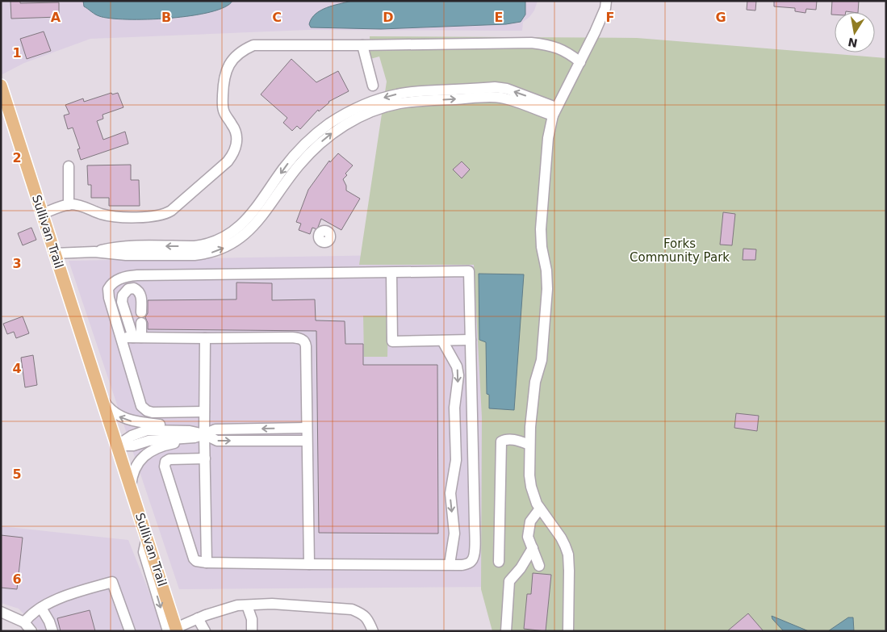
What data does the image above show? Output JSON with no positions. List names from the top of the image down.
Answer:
{
  "streets": {
    "main road": ["Sullivan Trail"]
  },
  "parks": ["Forks Community Park"],
  "north": "bottom",
  "grid": {
    "columns": [
      "A",
      "B",
      "C",
      "D",
      "E",
      "F",
      "G"
    ],
    "rows": [
      "1",
      "2",
      "3",
      "4",
      "5",
      "6"
    ]
  }
}
